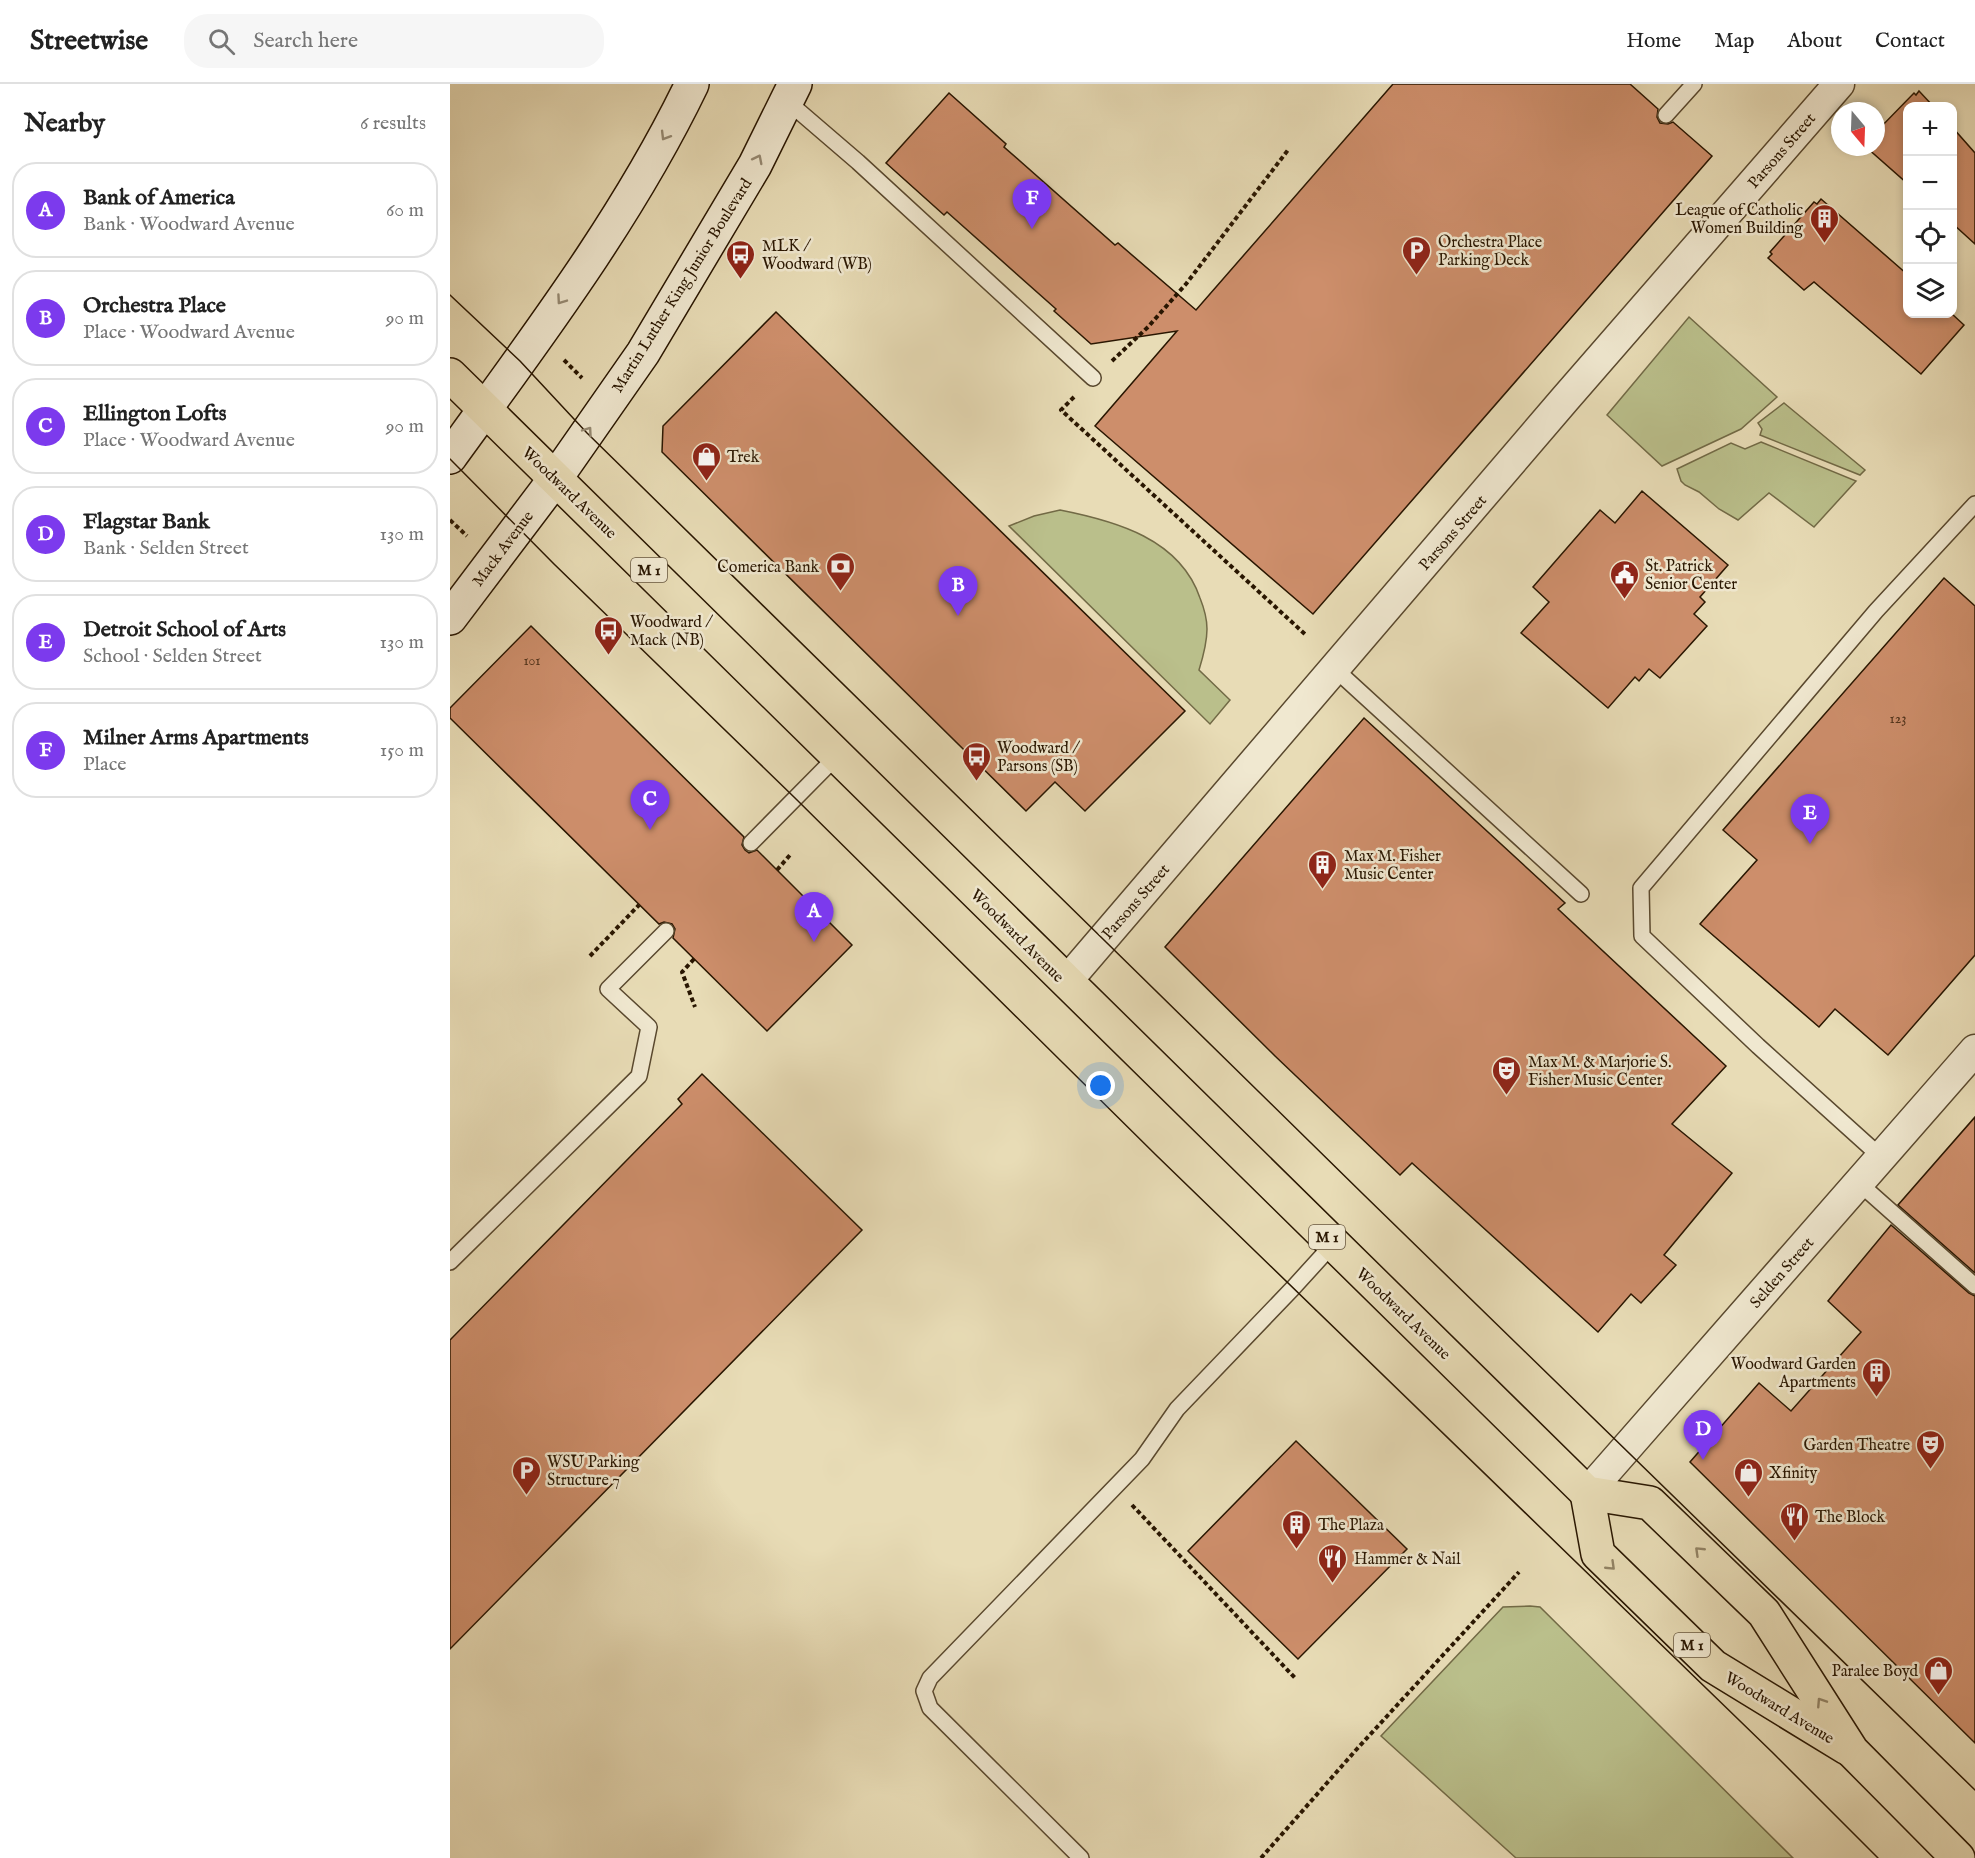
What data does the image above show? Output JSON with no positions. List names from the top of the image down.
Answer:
{
  "streets": {
    "main road": [
      "Martin Luther King Junior Boulevard",
      "Woodward Avenue",
      "Mack Avenue",
      "M 1"
    ],
    "street": ["Parsons Street", "Selden Street"]
  },
  "crossings": [
    ["Parsons Street", "Woodward Avenue"],
    ["Martin Luther King Junior Boulevard", "Woodward Avenue"],
    ["Martin Luther King Junior Boulevard", "Mack Avenue"],
    ["Woodward Avenue", "Mack Avenue"],
    ["Woodward Avenue", "Selden Street"]
  ],
  "places": {
    "building": [
      "League of Catholic Women Building",
      "Max M. Fisher Music Center",
      "Woodward Garden Apartments",
      "The Plaza"
    ],
    "parking": ["Orchestra Place Parking Deck", "WSU Parking Structure 7"],
    "bus stop": ["MLK / Woodward (WB)", "Woodward / Mack (NB)", "Woodward / Parsons (SB)"],
    "shop": ["Trek", "Xfinity", "Paralee Boyd"],
    "bank": ["Comerica Bank"],
    "public building": ["St. Patrick Senior Center"],
    "theatre": ["Max M. & Marjorie S. Fisher Music Center", "Garden Theatre"],
    "restaurant": ["The Block", "Hammer & Nail"]
  },
  "house_numbers": ["101", "123"],
  "north": "bottom",
  "page": {
    "header": "Streetwise",
    "search": "Search here",
    "nav": [
      "Home",
      "Map",
      "About",
      "Contact"
    ],
    "heading": ["Nearby", "6 results"],
    "map_buttons": ["+", "−"],
    "list": [
      {
        "mark": "A",
        "name": "Bank of America",
        "note": "Bank · Woodward Avenue",
        "value": "60 m"
      },
      {
        "mark": "B",
        "name": "Orchestra Place",
        "note": "Place · Woodward Avenue",
        "value": "90 m"
      },
      {
        "mark": "C",
        "name": "Ellington Lofts",
        "note": "Place · Woodward Avenue",
        "value": "90 m"
      },
      {
        "mark": "D",
        "name": "Flagstar Bank",
        "note": "Bank · Selden Street",
        "value": "130 m"
      },
      {
        "mark": "E",
        "name": "Detroit School of Arts",
        "note": "School · Selden Street",
        "value": "130 m"
      },
      {
        "mark": "F",
        "name": "Milner Arms Apartments",
        "note": "Place",
        "value": "150 m"
      }
    ],
    "pins": [
      "F",
      "B",
      "C",
      "E",
      "A",
      "D"
    ]
  }
}
